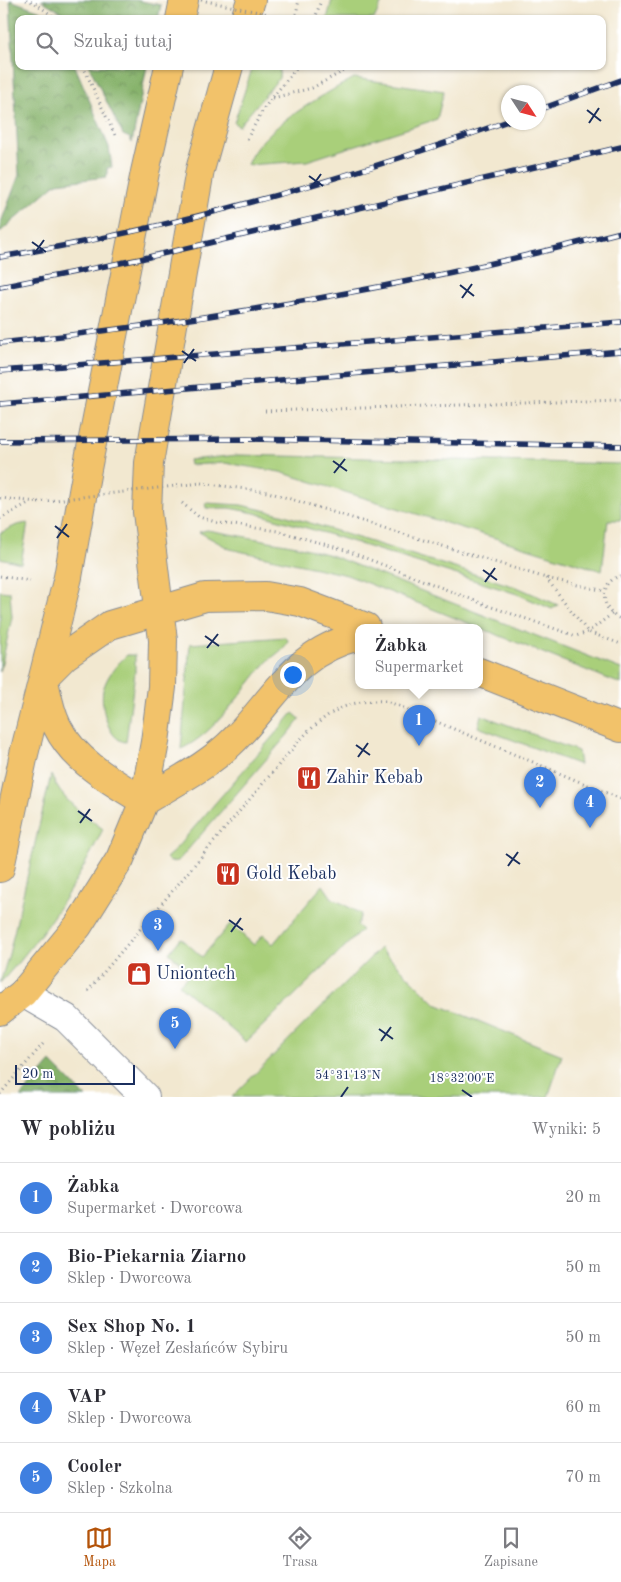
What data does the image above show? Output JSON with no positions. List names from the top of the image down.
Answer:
{
  "places": {
    "restaurant": ["Zahir Kebab", "Gold Kebab"],
    "shop": ["Uniontech"]
  },
  "scale_bar": "20 m",
  "north": "bottom right",
  "page": {
    "search": "Szukaj tutaj",
    "popup": ["Żabka", "Supermarket"],
    "pins": [
      "1",
      "2",
      "4",
      "3",
      "5"
    ],
    "scale": "20 m",
    "heading": ["W pobliżu", "Wyniki: 5"],
    "list": [
      {
        "mark": "1",
        "name": "Żabka",
        "note": "Supermarket · Dworcowa",
        "value": "20 m"
      },
      {
        "mark": "2",
        "name": "Bio-Piekarnia Ziarno",
        "note": "Sklep · Dworcowa",
        "value": "50 m"
      },
      {
        "mark": "3",
        "name": "Sex Shop No. 1",
        "note": "Sklep · Węzeł Zesłańców Sybiru",
        "value": "50 m"
      },
      {
        "mark": "4",
        "name": "VAP",
        "note": "Sklep · Dworcowa",
        "value": "60 m"
      },
      {
        "mark": "5",
        "name": "Cooler",
        "note": "Sklep · Szkolna",
        "value": "70 m"
      }
    ],
    "nav": ["Mapa", "Trasa", "Zapisane"]
  },
  "coordinates": ["54°31'13\"N", "18°32'00\"E"]
}
